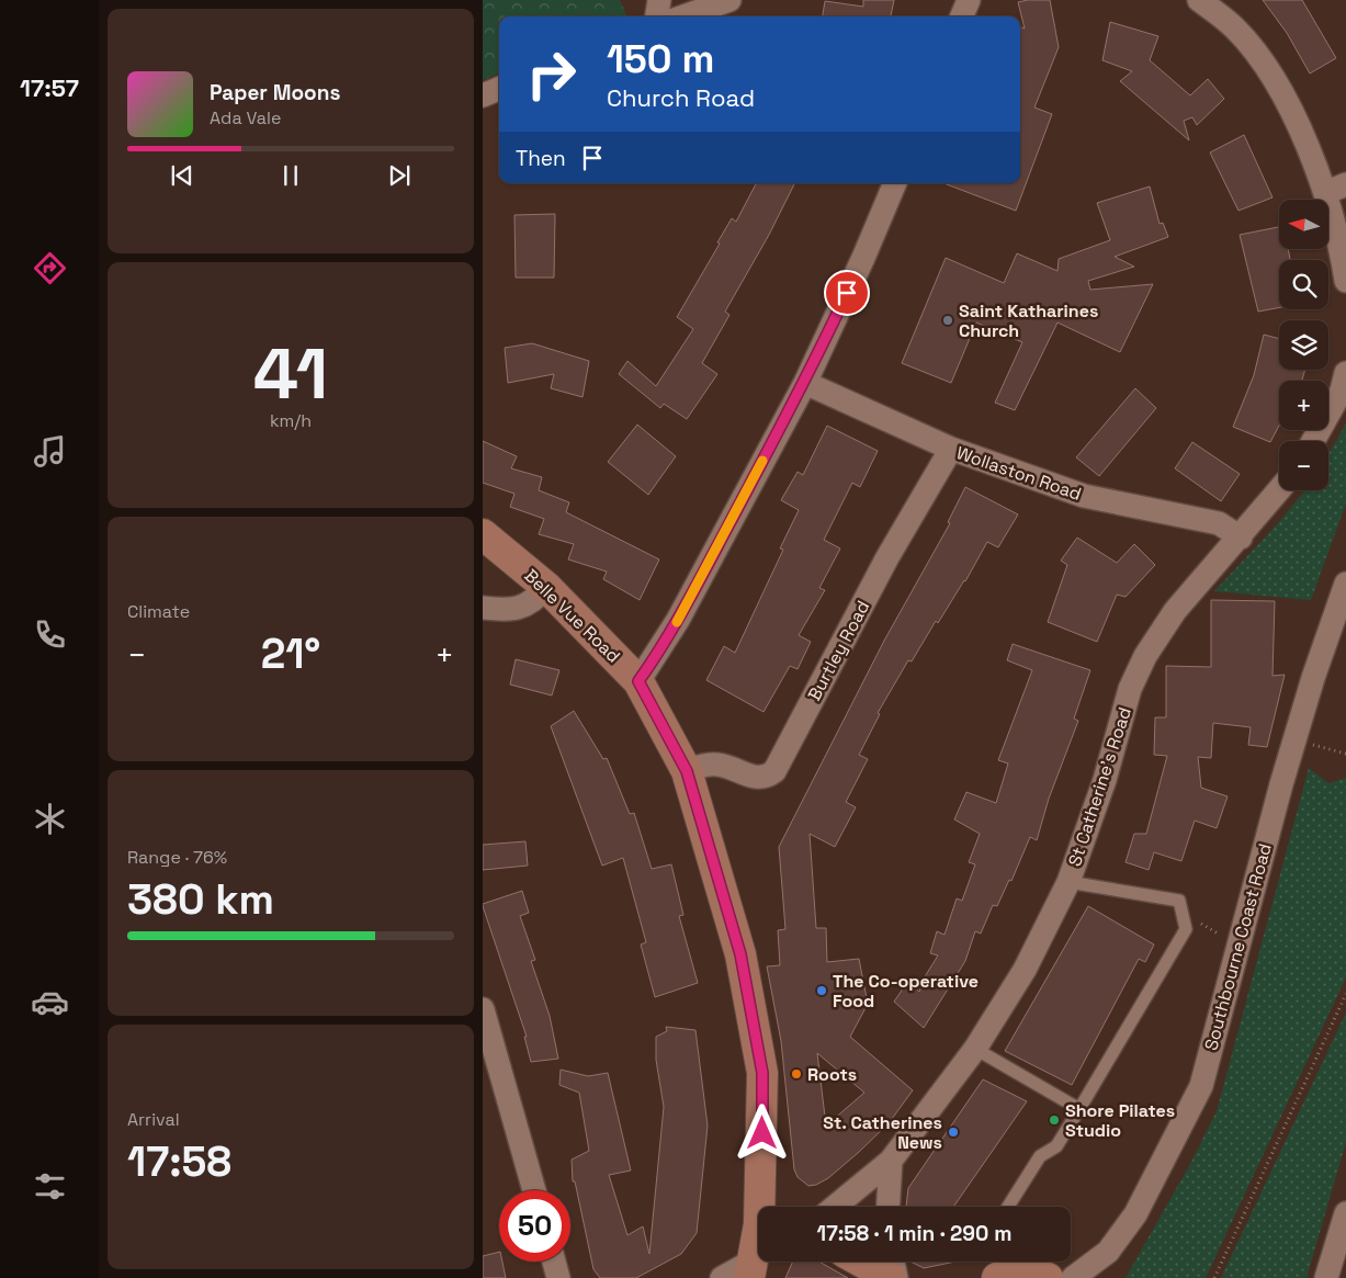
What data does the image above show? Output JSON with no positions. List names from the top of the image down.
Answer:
{
  "streets": {
    "main road": ["Belle Vue Road"],
    "street": [
      "Wollaston Road",
      "Burtley Road",
      "St Catherine's Road",
      "Southbourne Coast Road"
    ]
  },
  "crossings": [
    ["Wollaston Road", "Burtley Road"],
    ["Wollaston Road", "St Catherine's Road"],
    ["Belle Vue Road", "Burtley Road"]
  ],
  "places": [
    "Saint Katharines Church",
    "The Co-operative Food",
    "Roots",
    "Shore Pilates Studio",
    "St. Catherines News"
  ],
  "north": "left",
  "page": {
    "tabs": "17:57",
    "turn": ["150 m", "Church Road"],
    "song": ["Paper Moons", "Ada Vale"],
    "then": "Then",
    "map_buttons": ["+", "−"],
    "tile": [
      ["41", "km/h"],
      "Climate",
      ["Range · 76%", "380 km"],
      ["Arrival", "17:58"]
    ],
    "heat": ["−", "21°", "+"],
    "limit": "50",
    "trip": "17:58 · 1 min · 290 m"
  }
}
